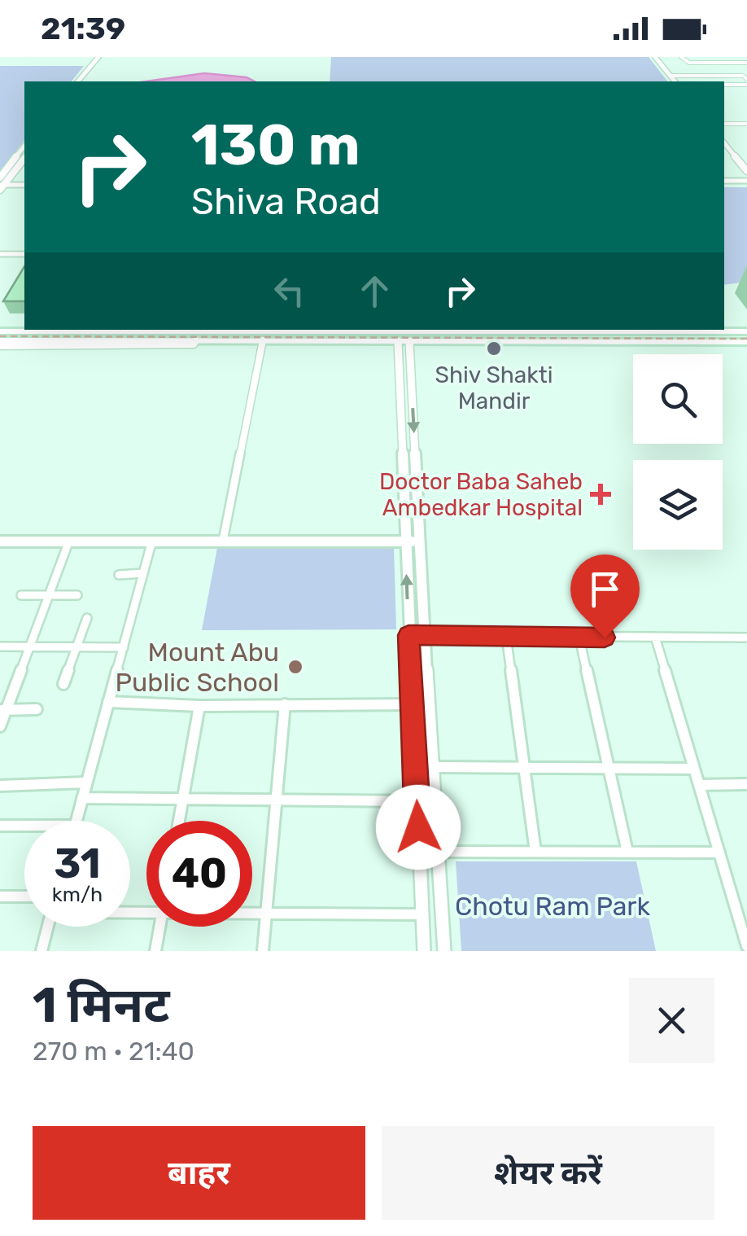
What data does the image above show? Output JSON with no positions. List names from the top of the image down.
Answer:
{
  "parks": ["Chotu Ram Park"],
  "places": {
    "other": ["Shiv Shakti Mandir", "Mount Abu Public School"],
    "health": ["Doctor Baba Saheb Ambedkar Hospital"]
  },
  "page": {
    "status": "21:39",
    "turn": ["130 m", "Shiva Road"],
    "speed": "31 km/h",
    "limit": "40",
    "heading": ["1 मिनट", "270 m · 21:40"],
    "buttons": ["बाहर", "शेयर करें"]
  }
}
